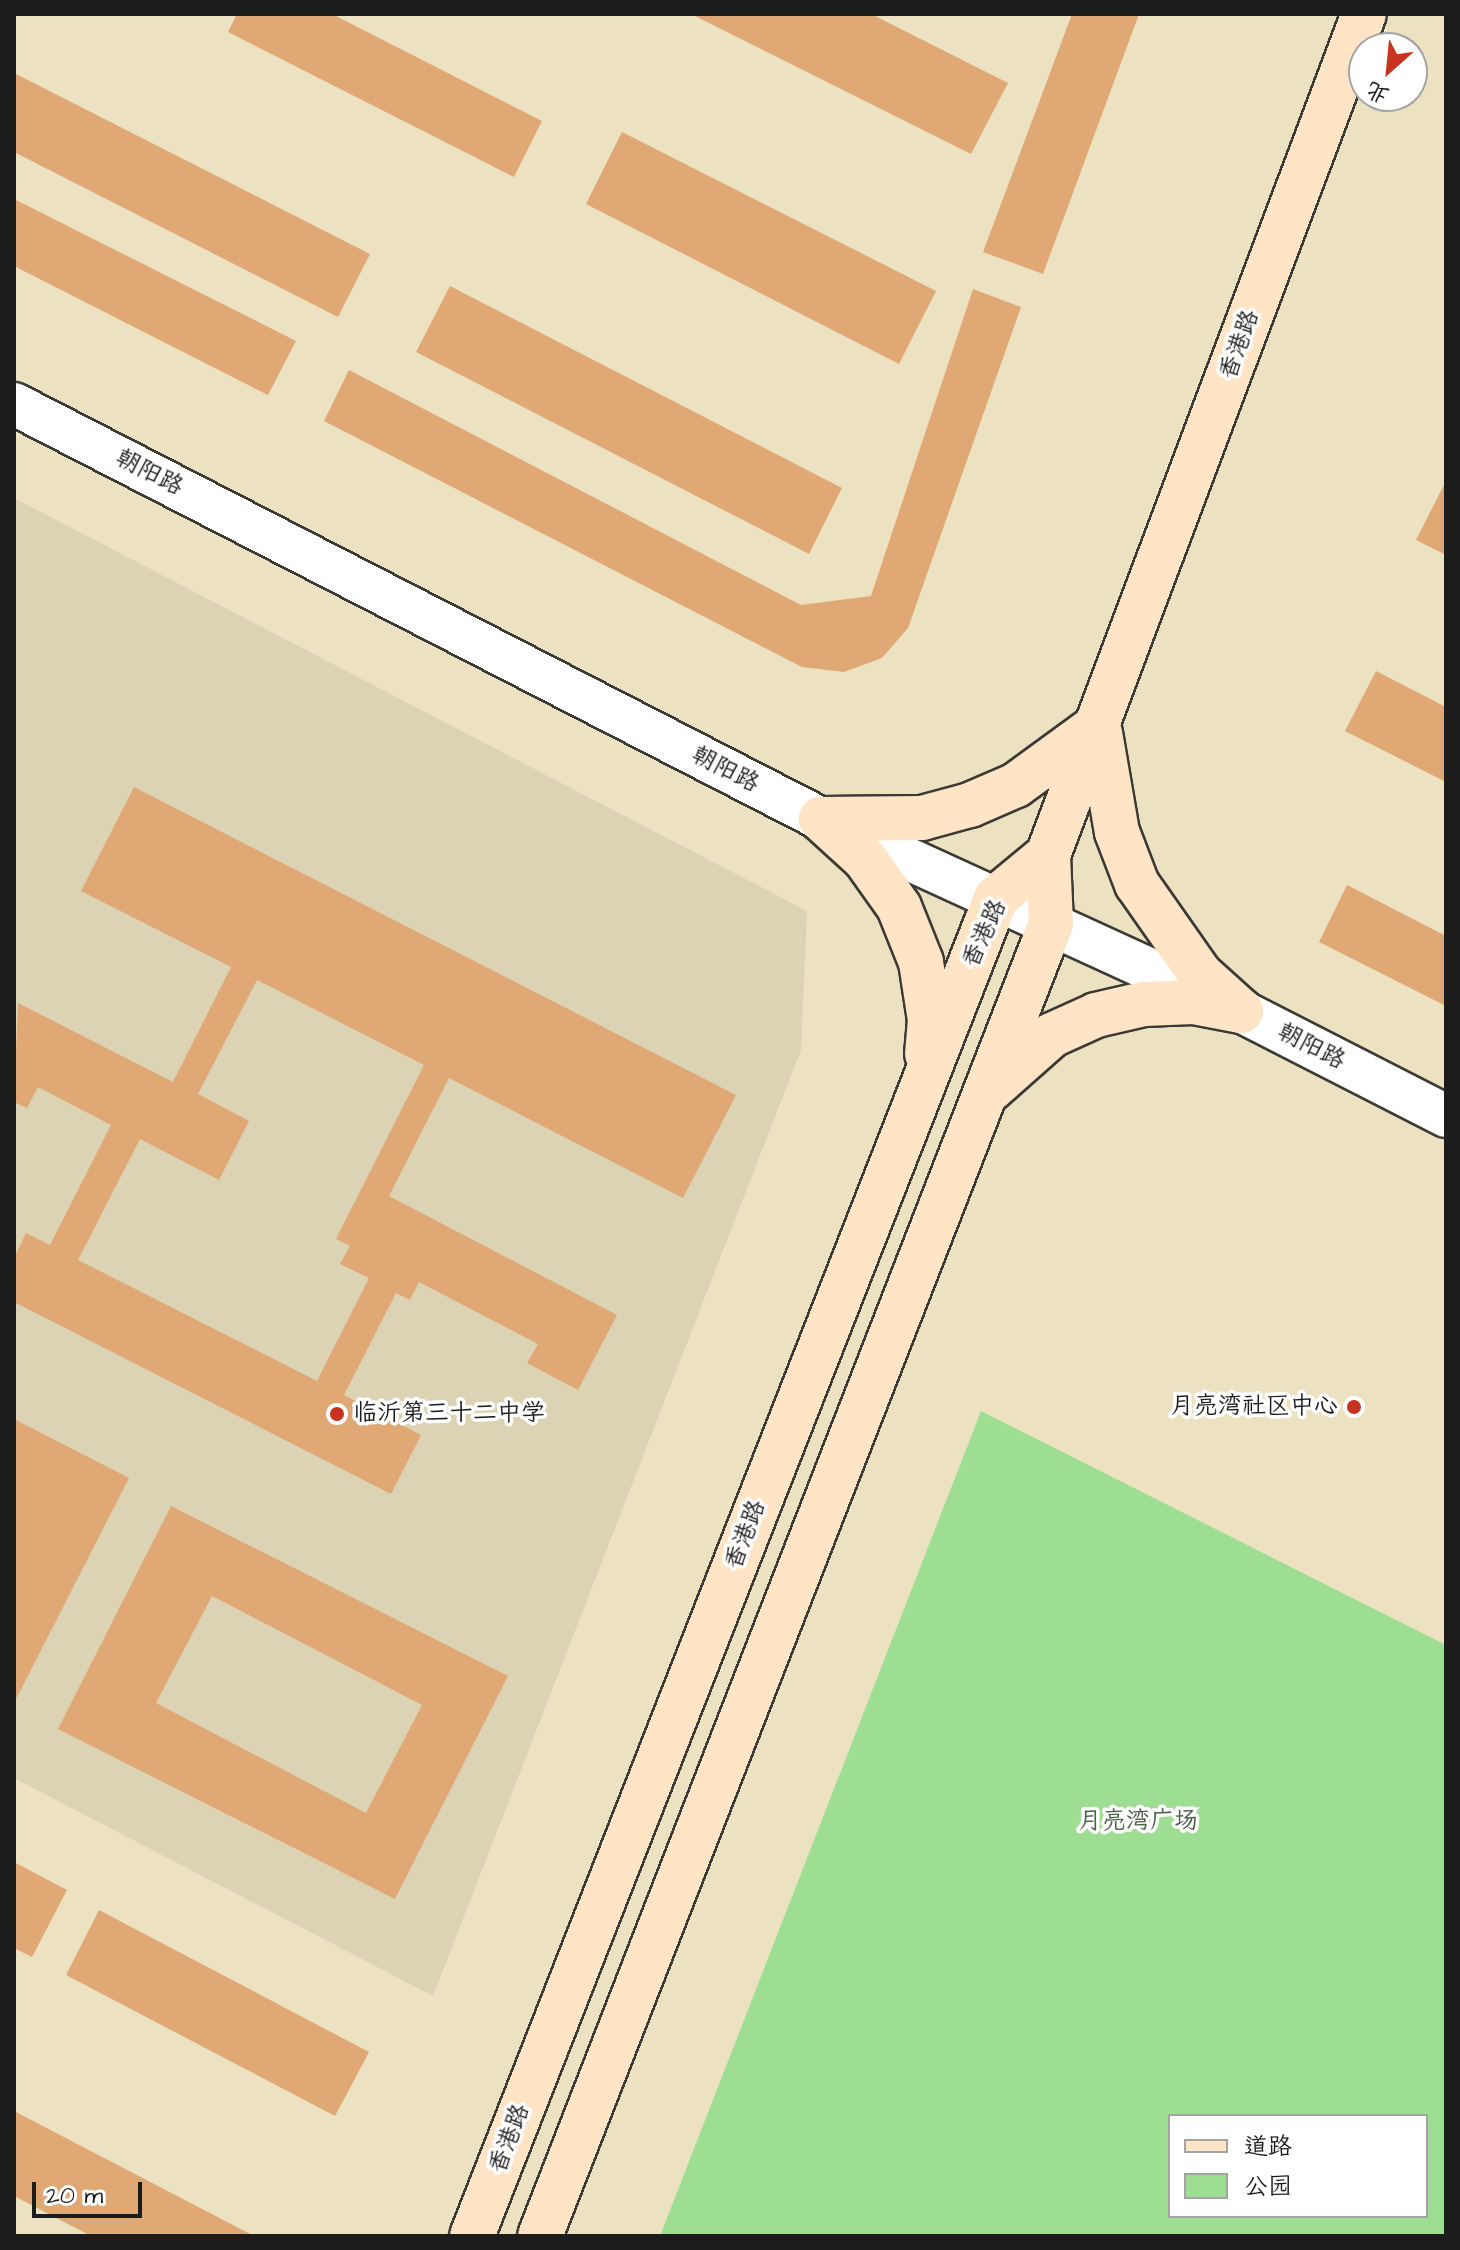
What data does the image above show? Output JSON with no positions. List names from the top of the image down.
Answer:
{
  "streets": {
    "main road": ["香港路"],
    "street": ["朝阳路"]
  },
  "crossings": [
    ["香港路", "朝阳路"]
  ],
  "parks": ["月亮湾广场"],
  "places": ["月亮湾社区中心", "临沂第三十二中学"],
  "legend": ["道路", "公园"],
  "scale_bar": "20 m",
  "north": "bottom left"
}
